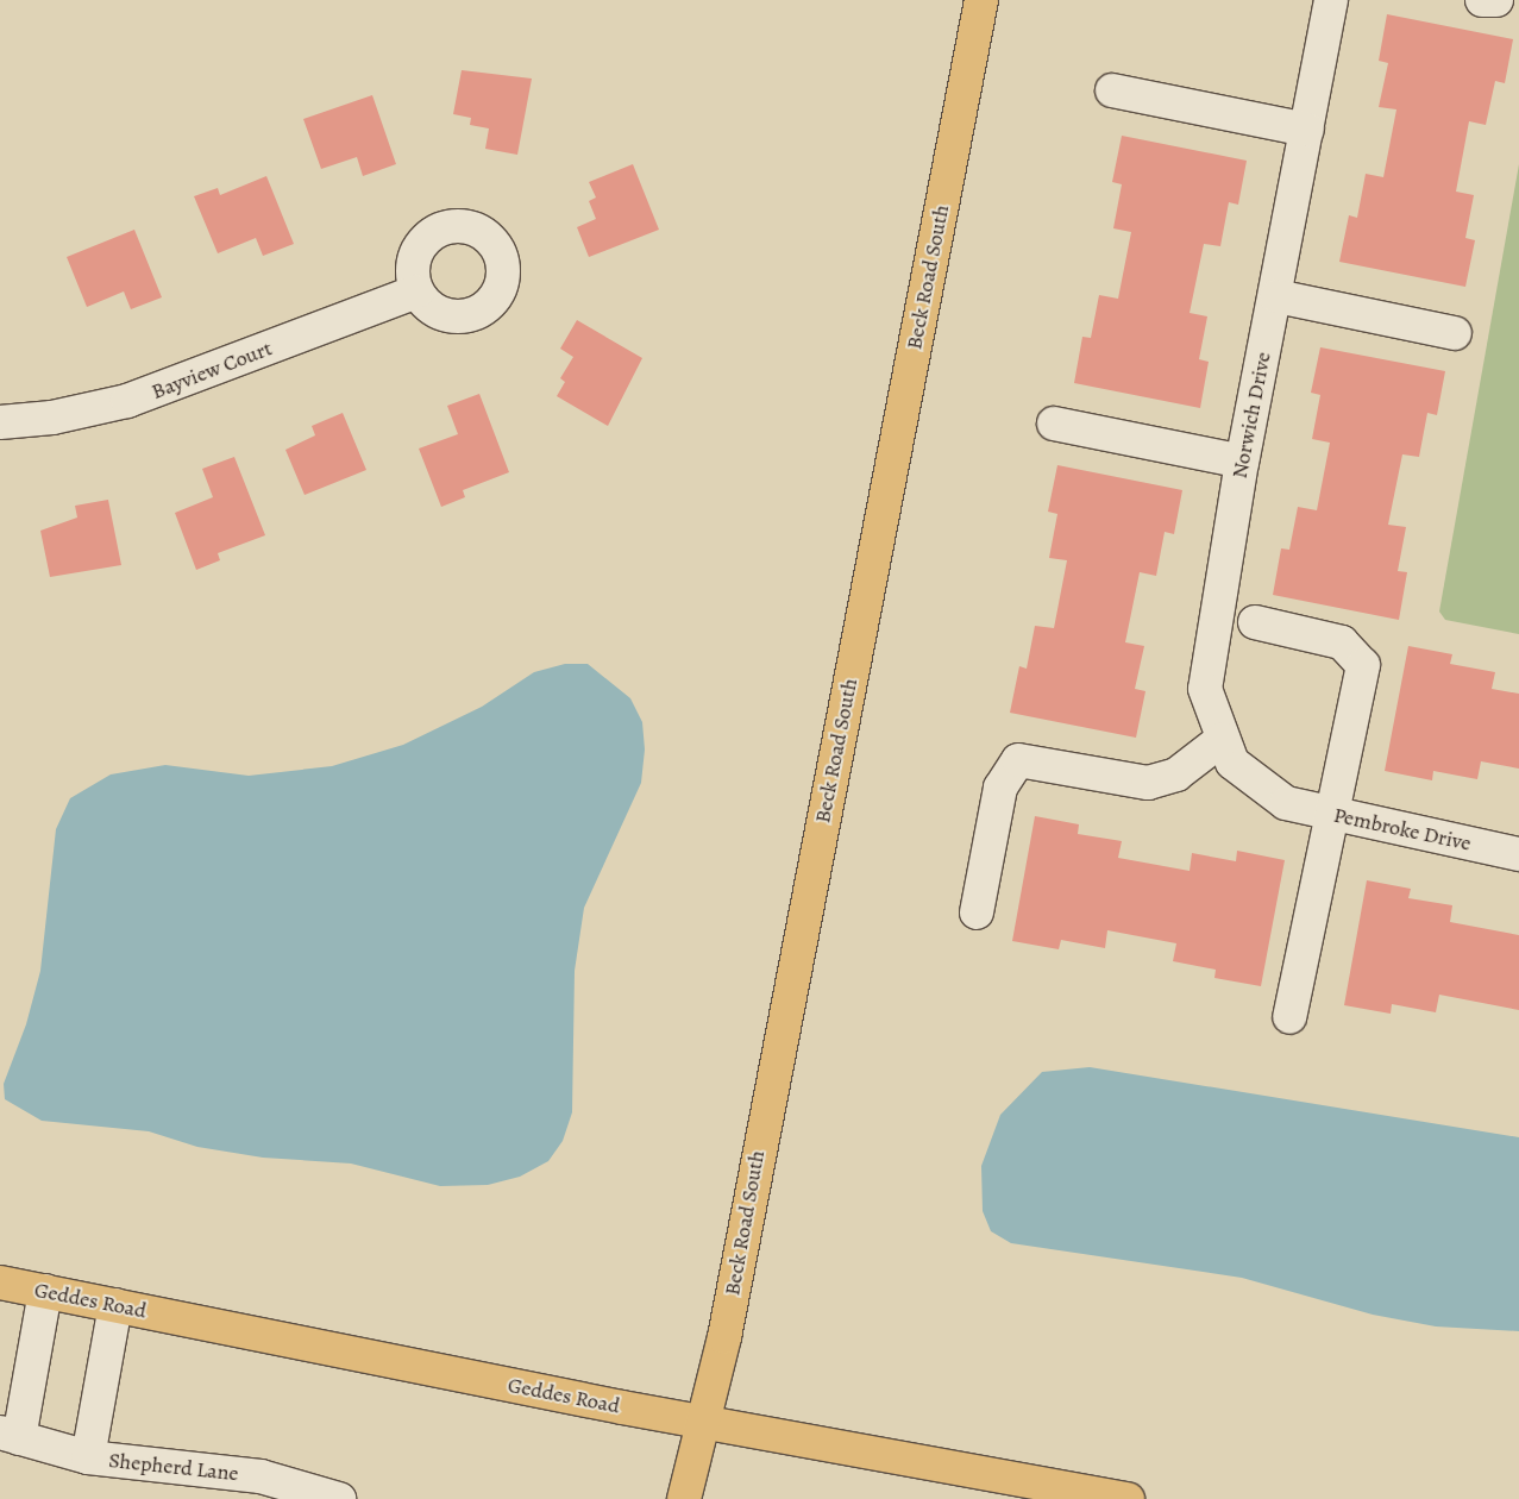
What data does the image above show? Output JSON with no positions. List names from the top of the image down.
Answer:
{
  "streets": {
    "main road": ["Beck Road South", "Geddes Road"],
    "street": [
      "Bayview Court",
      "Norwich Drive",
      "Pembroke Drive",
      "Shepherd Lane"
    ]
  },
  "crossings": [
    ["Beck Road South", "Geddes Road"],
    ["Norwich Drive", "Pembroke Drive"],
    ["Geddes Road", "Shepherd Lane"]
  ]
}
